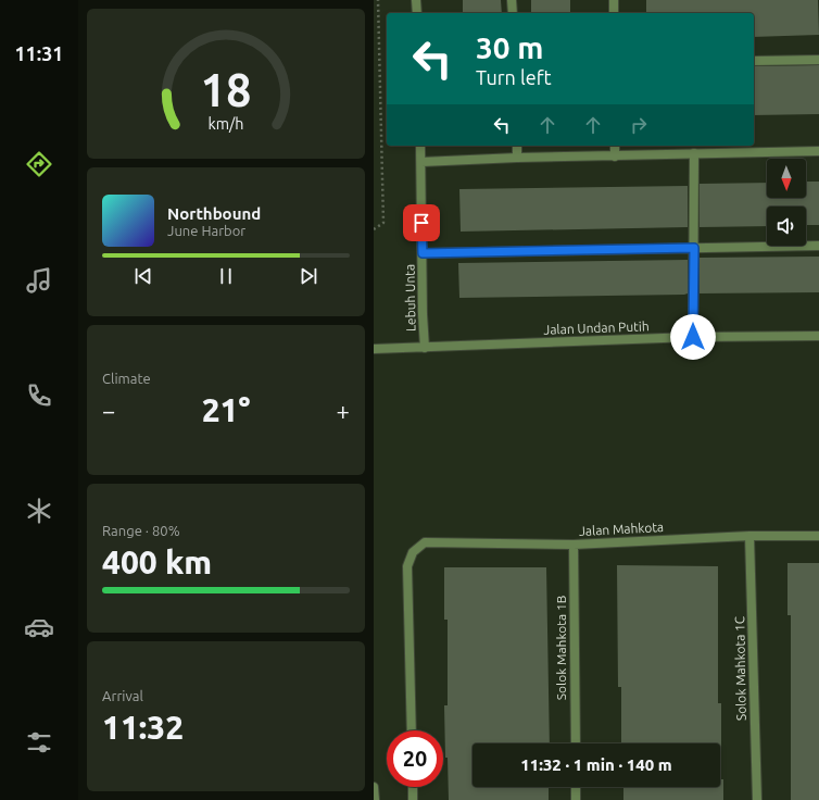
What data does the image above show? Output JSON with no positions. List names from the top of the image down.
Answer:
{
  "streets": {
    "street": [
      "Lebuh Unta",
      "Jalan Undan Putih",
      "Jalan Mahkota",
      "Solok Mahkota 1B",
      "Solok Mahkota 1C"
    ]
  },
  "crossings": [
    ["Lebuh Unta", "Jalan Undan Putih"],
    ["Jalan Mahkota", "Solok Mahkota 1B"],
    ["Jalan Mahkota", "Solok Mahkota 1C"]
  ],
  "north": "bottom",
  "page": {
    "tabs": "11:31",
    "turn": ["30 m", "Turn left"],
    "song": ["Northbound", "June Harbor"],
    "tile": [
      "Climate",
      ["Range · 80%", "400 km"],
      ["Arrival", "11:32"]
    ],
    "heat": ["−", "21°", "+"],
    "limit": "20",
    "trip": "11:32 · 1 min · 140 m",
    "gauge": ["18", "km/h"]
  }
}
